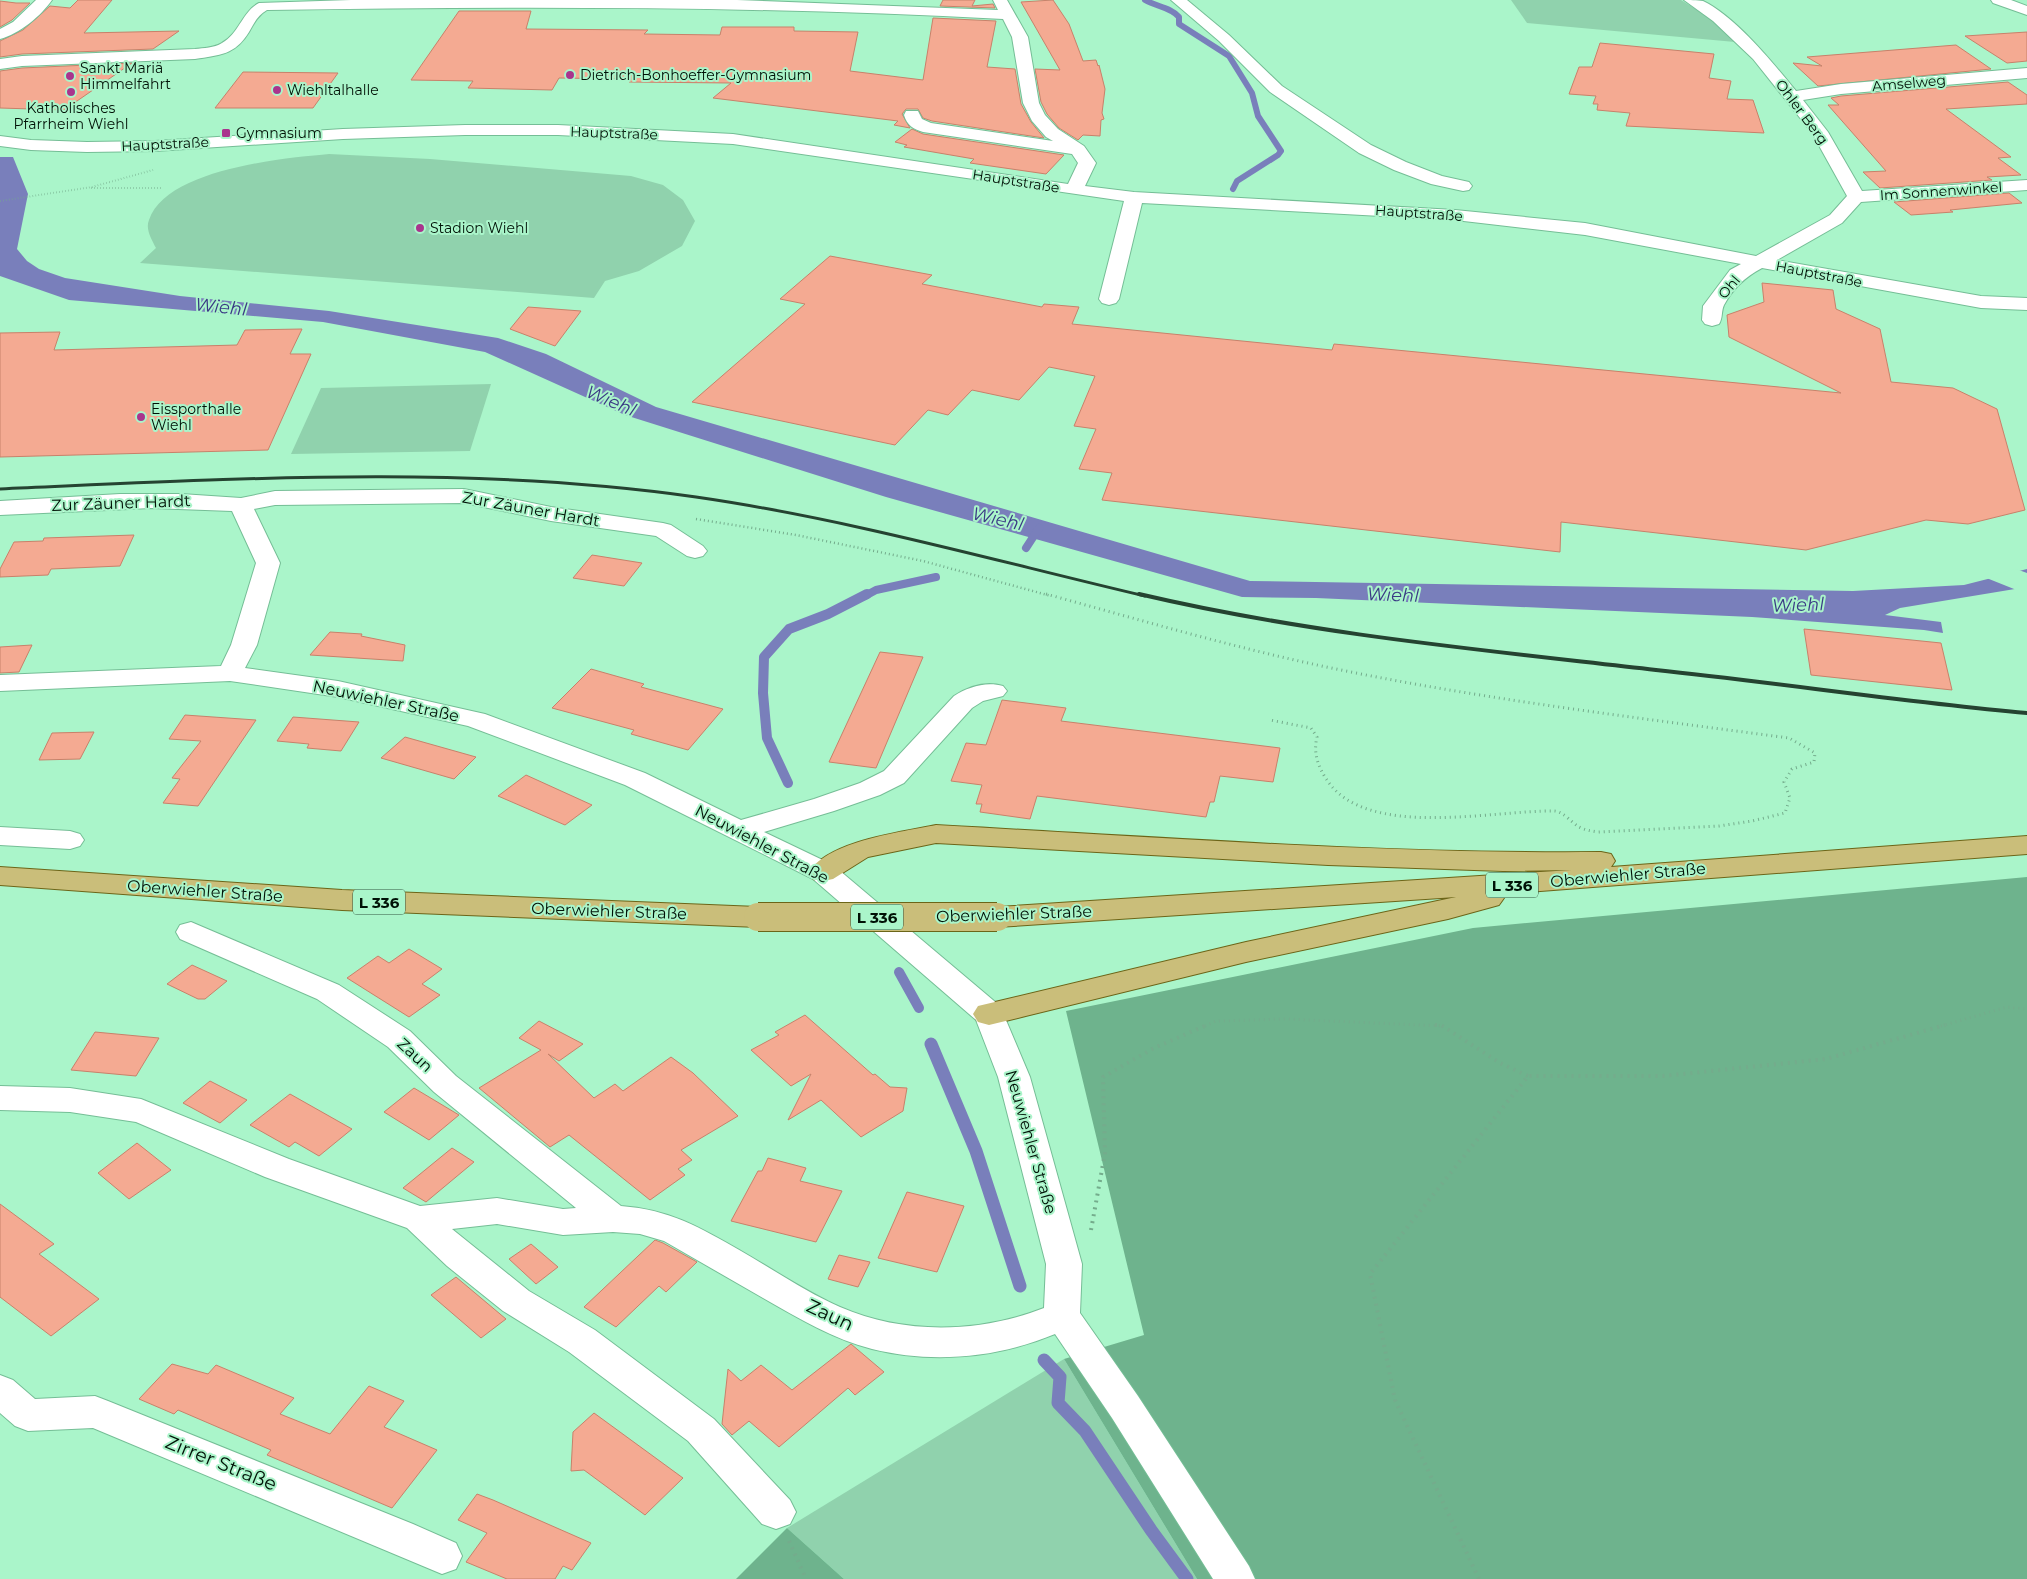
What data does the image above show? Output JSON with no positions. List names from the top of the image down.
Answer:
{
  "streets": {
    "main road": ["Oberwiehler Straße", "L 336"],
    "street": [
      "Amselweg",
      "Ohler Berg",
      "Hauptstraße",
      "Im Sonnenwinkel",
      "Ohl",
      "Zur Zäuner Hardt",
      "Neuwiehler Straße",
      "Zaun",
      "Zirrer Straße"
    ]
  },
  "crossings": [
    ["Amselweg", "Ohler Berg"],
    ["Ohler Berg", "Im Sonnenwinkel"],
    ["Hauptstraße", "Ohl"],
    ["Neuwiehler Straße", "L 336"],
    ["Neuwiehler Straße", "Zaun"],
    ["Oberwiehler Straße", "L 336"]
  ],
  "water": ["Wiehl"],
  "places": {
    "other": [
      "Dietrich-Bonhoeffer-Gymnasium",
      "Sankt Mariä Himmelfahrt",
      "Wiehltalhalle",
      "Katholisches Pfarrheim Wiehl",
      "Stadion Wiehl",
      "Eissporthalle Wiehl"
    ],
    "transit": ["Gymnasium"]
  }
}
